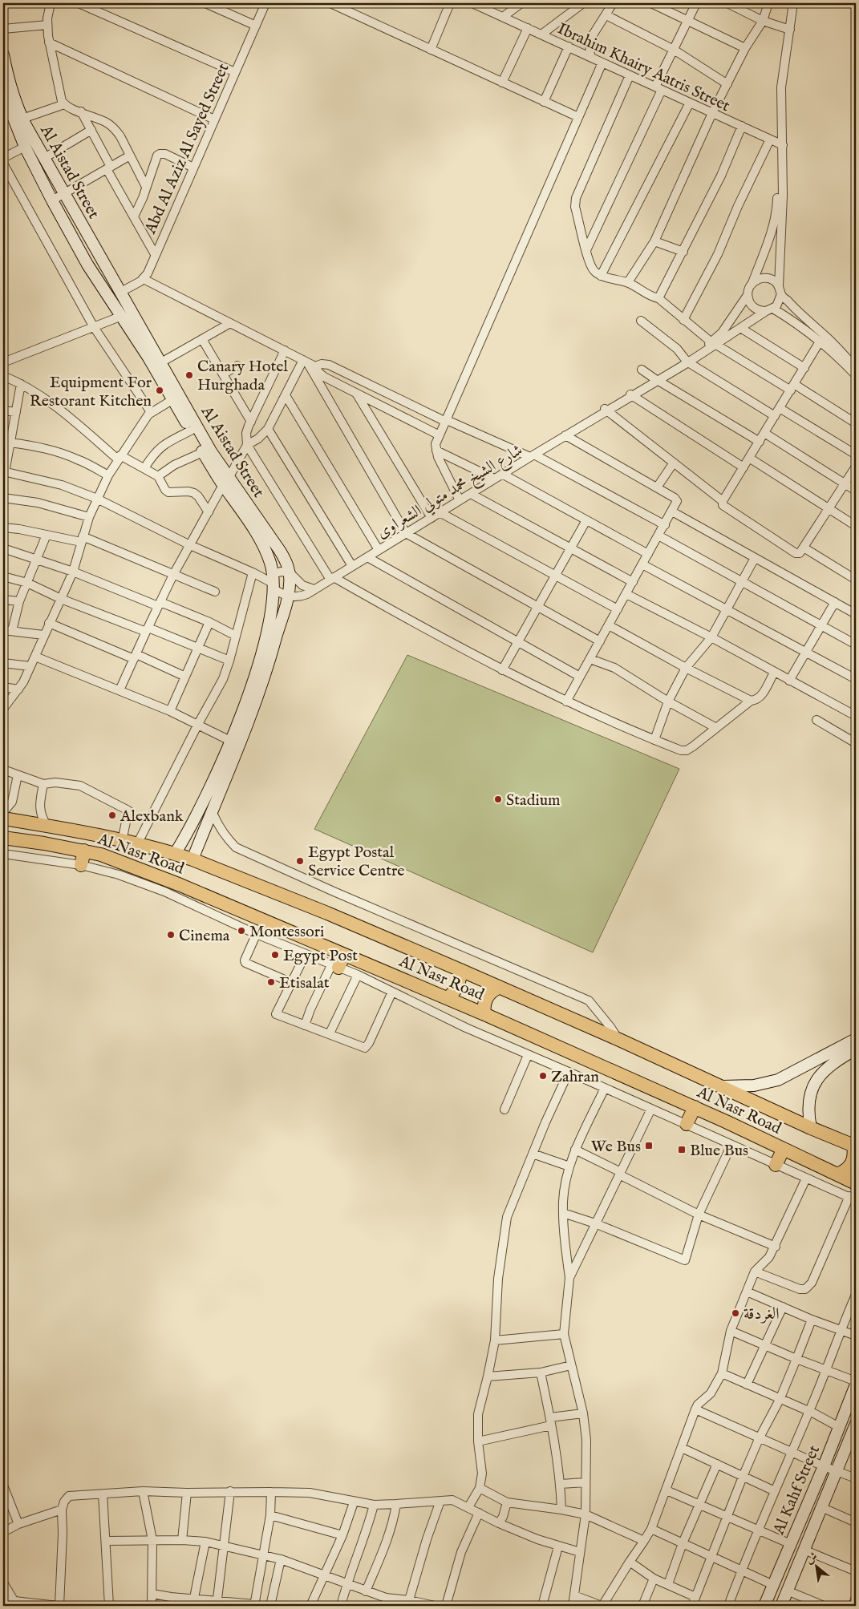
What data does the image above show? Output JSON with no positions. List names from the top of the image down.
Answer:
{
  "streets": {
    "main road": ["Al Aistad Street", "Al Nasr Road", "Al Kahf Street"],
    "street": ["Ibrahim Khairy Aatris Street", "Abd Al Aziz Al Sayed Street", "شارع الشيخ محمد متولي الشعراوى"]
  },
  "crossings": [
    ["Al Aistad Street", "شارع الشيخ محمد متولي الشعراوى"],
    ["Al Aistad Street", "Al Nasr Road"]
  ],
  "places": {
    "other": [
      "Canary Hotel Hurghada",
      "Equipment For Restorant Kitchen",
      "Stadium",
      "Alexbank",
      "Egypt Postal Service Centre",
      "Montessori",
      "Cinema",
      "Egypt Post",
      "Etisalat",
      "Zahran",
      "الغردقة"
    ],
    "transit": ["We Bus", "Blue Bus"]
  },
  "north": "top left"
}
